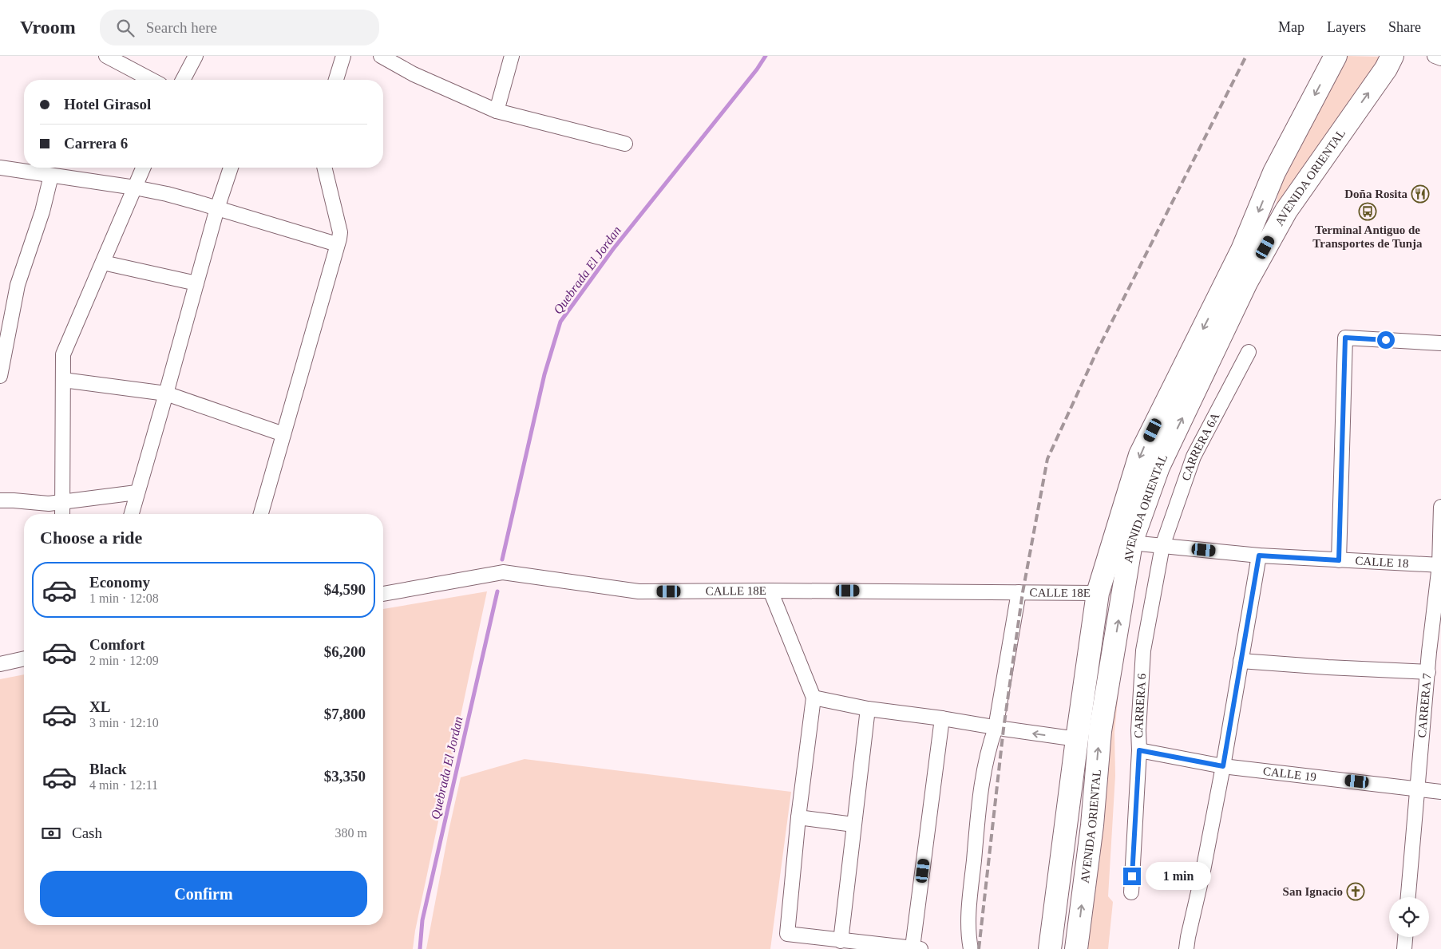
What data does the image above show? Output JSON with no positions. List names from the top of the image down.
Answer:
{
  "streets": {
    "main road": ["AVENIDA ORIENTAL"],
    "street": [
      "CARRERA 6A",
      "CALLE 18",
      "CALLE 18E",
      "CARRERA 7",
      "CARRERA 6",
      "CALLE 19"
    ]
  },
  "crossings": [
    ["AVENIDA ORIENTAL", "CALLE 18"],
    ["AVENIDA ORIENTAL", "CALLE 18E"],
    ["CARRERA 6A", "CALLE 18"],
    ["CARRERA 6A", "CARRERA 6"],
    ["CALLE 18", "CARRERA 7"],
    ["CALLE 18", "CARRERA 6"],
    ["CARRERA 7", "CALLE 19"],
    ["CARRERA 6", "CALLE 19"]
  ],
  "water": ["Quebrada El Jordan"],
  "places": {
    "restaurant": ["Doña Rosita"],
    "bus stop": ["Terminal Antiguo de Transportes de Tunja"],
    "church": ["San Ignacio"]
  },
  "page": {
    "header": "Vroom",
    "search": "Search here",
    "nav": ["Map", "Layers", "Share"],
    "banner": ["Hotel Girasol", "Carrera 6"],
    "heading": "Choose a ride",
    "list": [
      {
        "name": "Economy",
        "note": "1 min · 12:08",
        "value": "$4,590"
      },
      {
        "name": "Comfort",
        "note": "2 min · 12:09",
        "value": "$6,200"
      },
      {
        "name": "XL",
        "note": "3 min · 12:10",
        "value": "$7,800"
      },
      {
        "name": "Black",
        "note": "4 min · 12:11",
        "value": "$3,350"
      }
    ],
    "pay": ["Cash", "380 m"],
    "bubble": "1 min",
    "buttons": "Confirm"
  }
}
